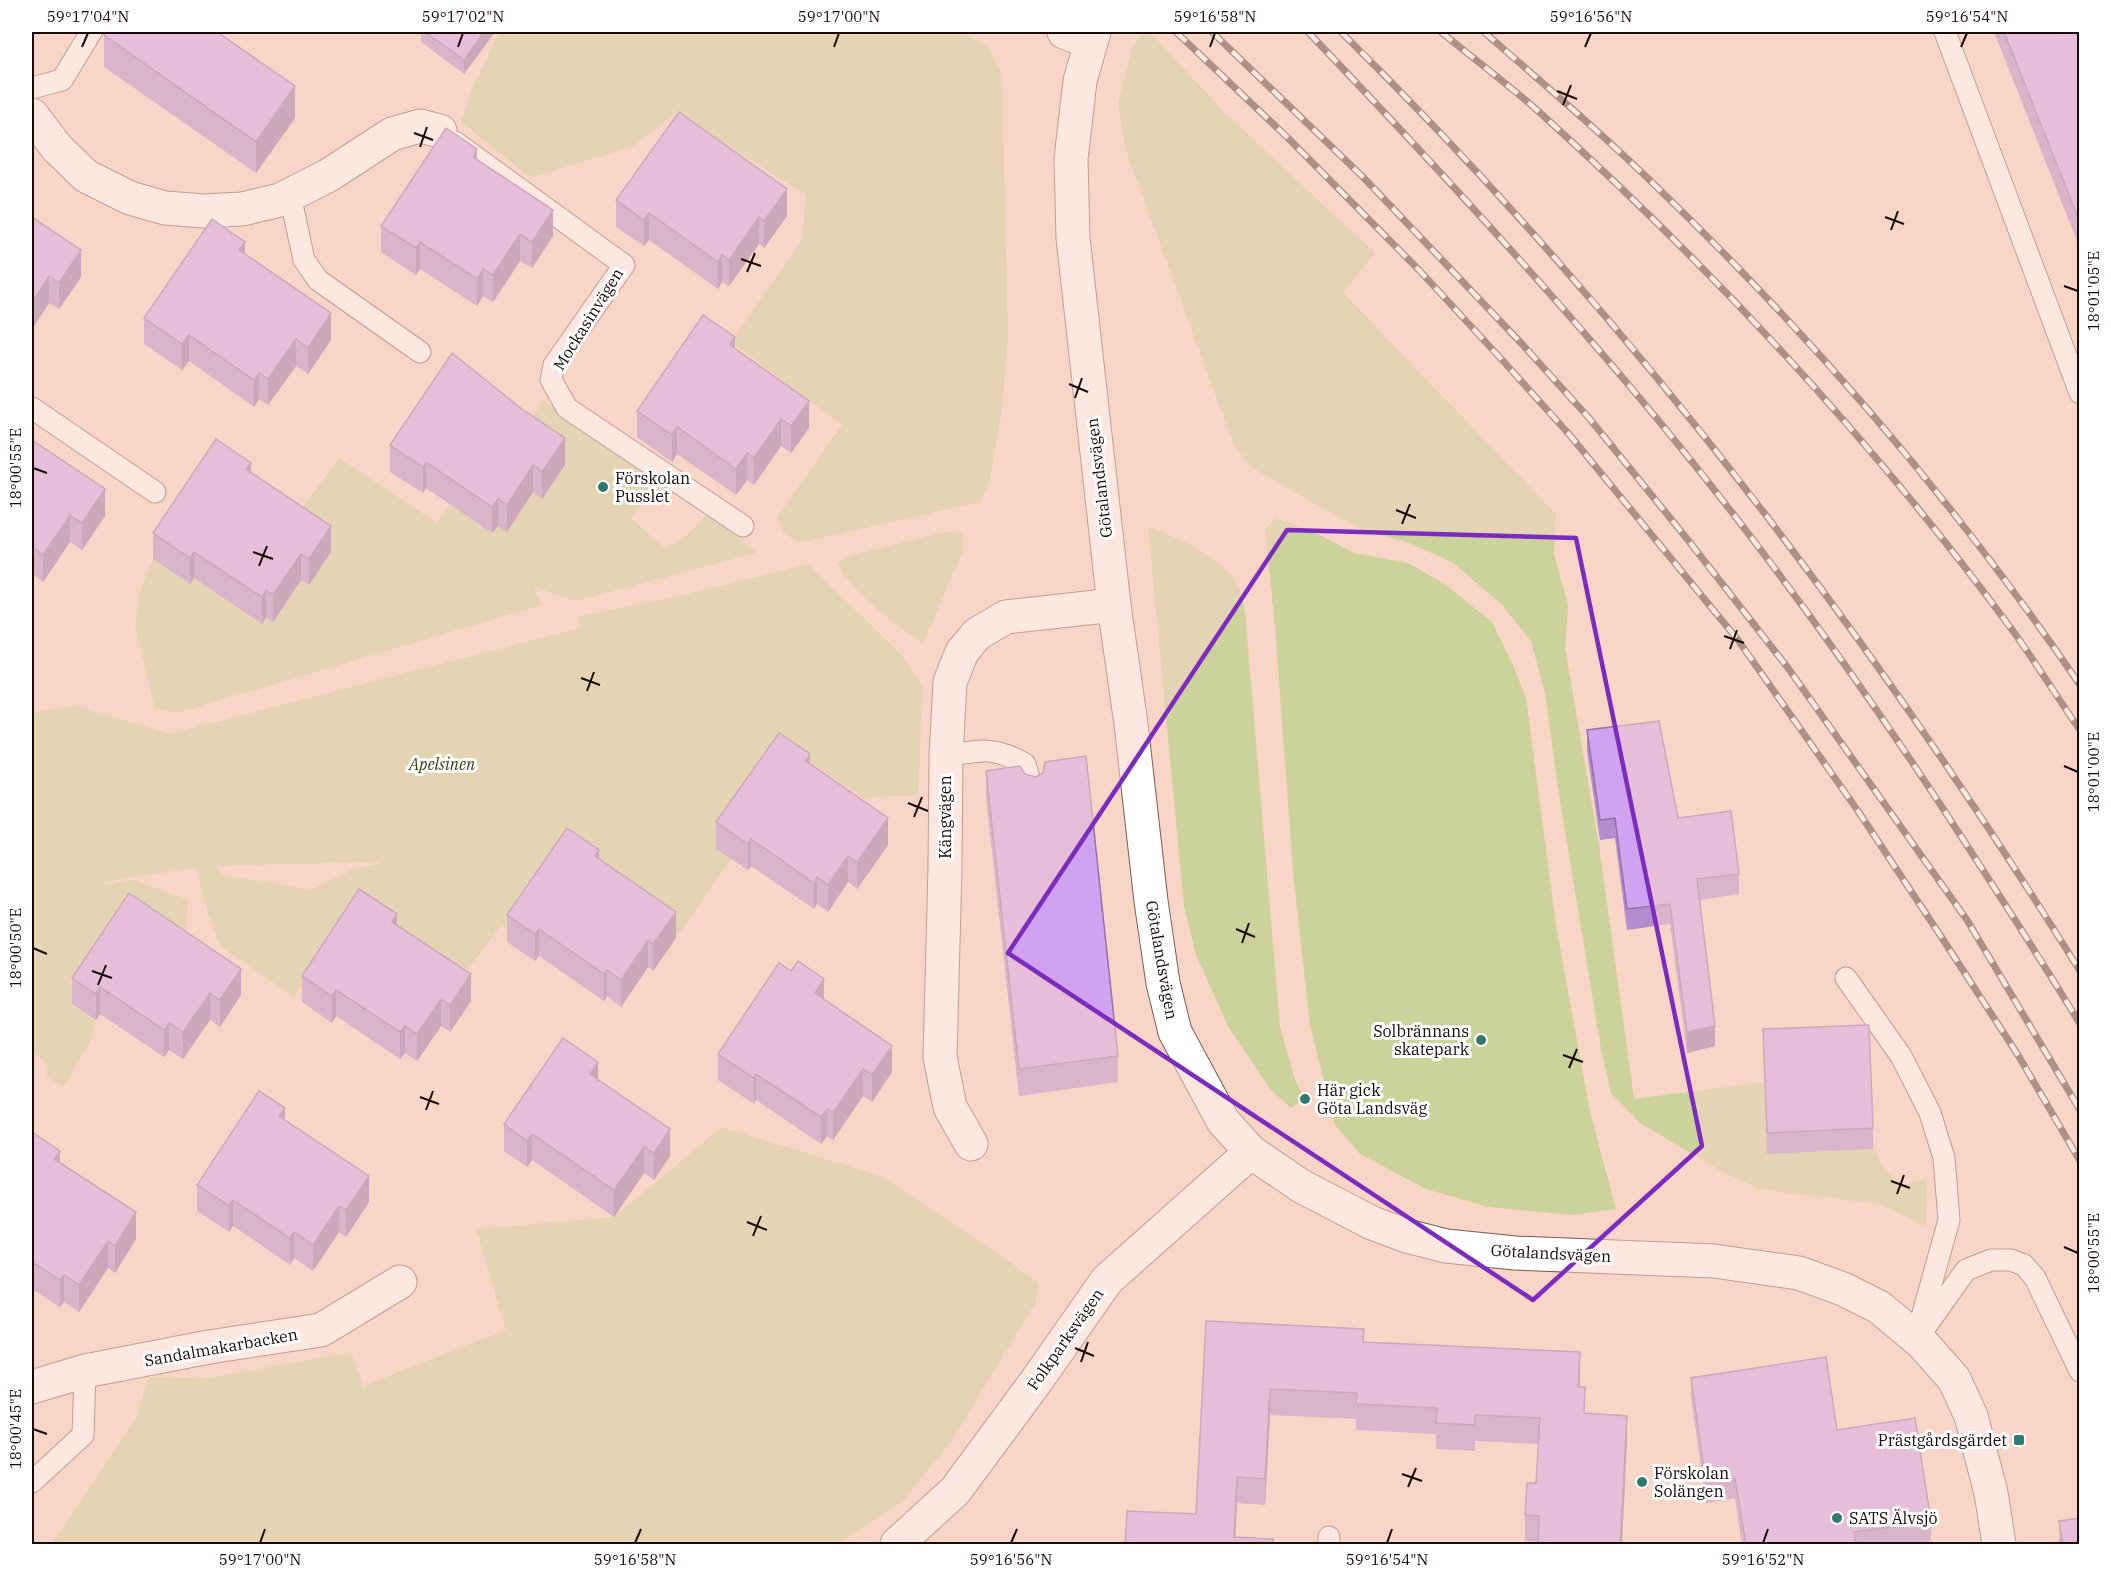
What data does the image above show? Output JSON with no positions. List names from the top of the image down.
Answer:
{
  "streets": {
    "street": [
      "Mockasinvägen",
      "Götalandsvägen",
      "Kängvägen",
      "Folkparksvägen",
      "Sandalmakarbacken"
    ]
  },
  "crossings": [
    ["Götalandsvägen", "Kängvägen"],
    ["Götalandsvägen", "Folkparksvägen"]
  ],
  "parks": ["Apelsinen"],
  "places": {
    "other": [
      "Förskolan Pusslet",
      "Solbrännans skatepark",
      "Här gick Göta Landsväg",
      "Förskolan Solängen",
      "SATS Älvsjö"
    ],
    "transit": ["Prästgårdsgärdet"]
  },
  "coordinates": [
    "59°17'04\"N",
    "59°17'02\"N",
    "59°17'00\"N",
    "59°16'58\"N",
    "59°16'56\"N",
    "59°16'54\"N",
    "18°01'05\"E",
    "18°00'55\"E",
    "18°01'00\"E",
    "18°00'50\"E",
    "18°00'45\"E",
    "59°16'52\"N"
  ]
}
